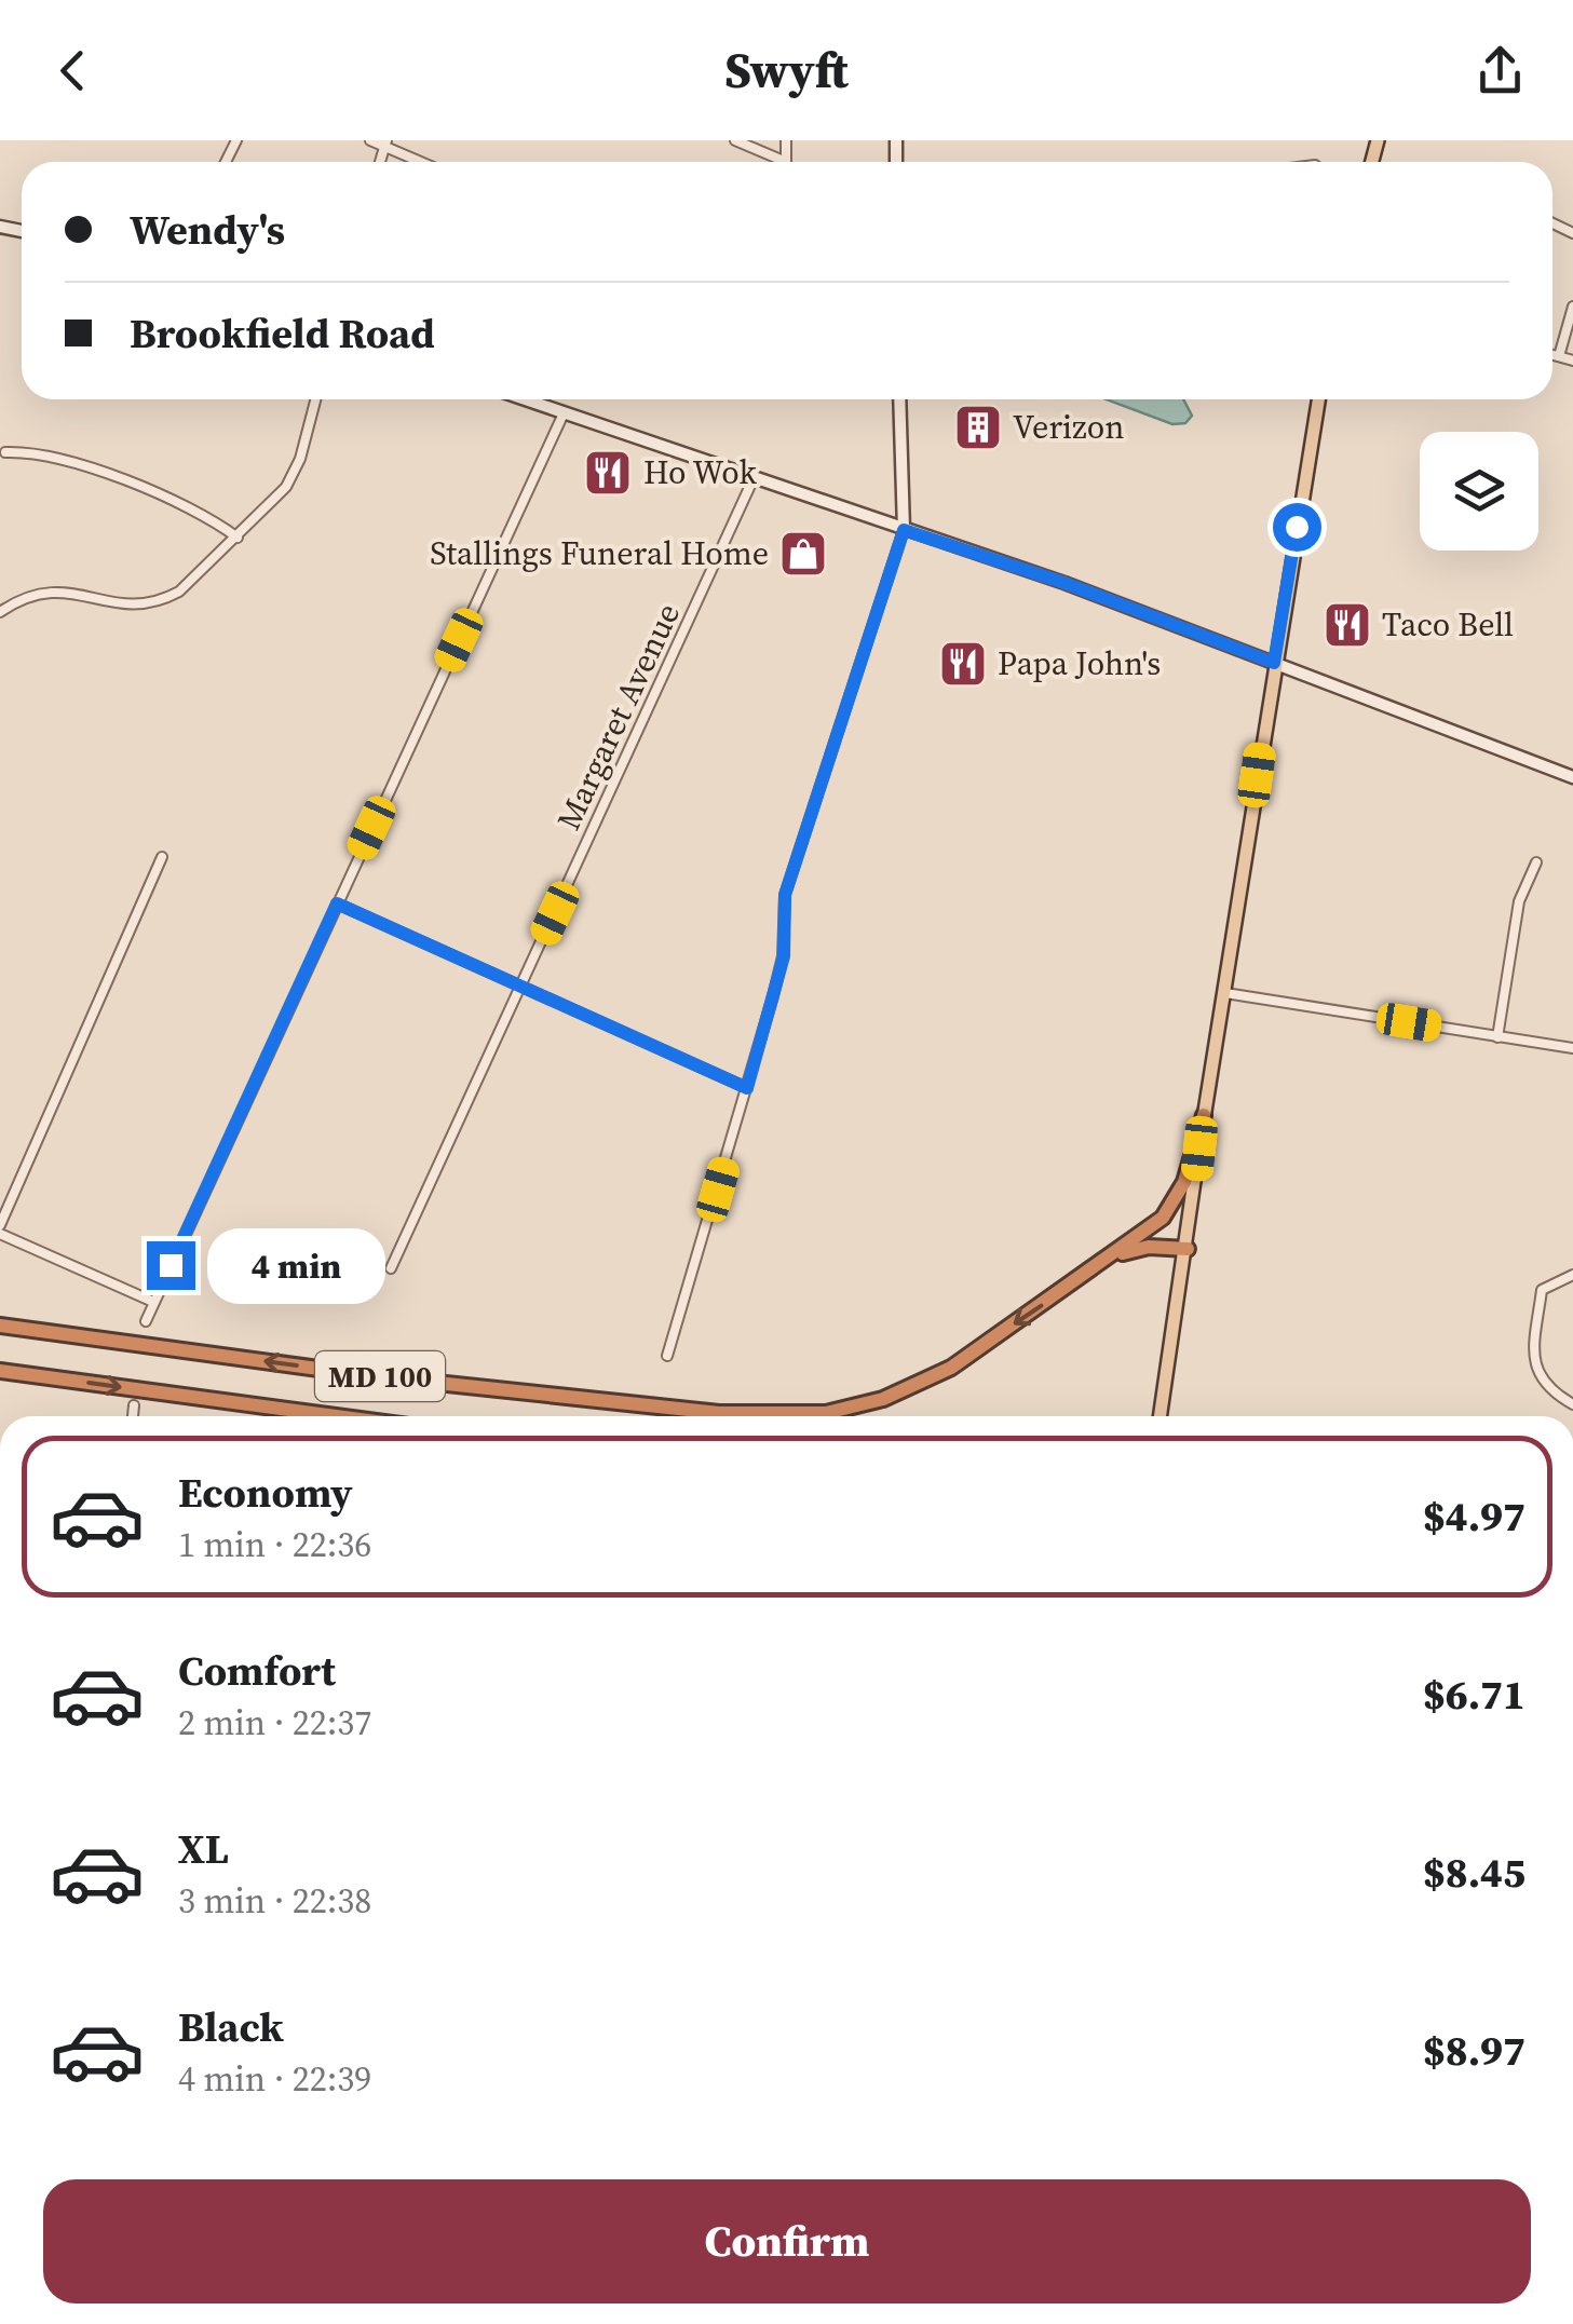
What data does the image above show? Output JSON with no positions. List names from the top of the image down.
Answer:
{
  "streets": {
    "highway": ["MD 100"],
    "street": ["Margaret Avenue"]
  },
  "places": {
    "building": ["Verizon"],
    "restaurant": ["Ho Wok", "Taco Bell", "Papa John's"],
    "shop": ["Stallings Funeral Home"]
  },
  "page": {
    "header": "Swyft",
    "banner": ["Wendy's", "Brookfield Road"],
    "bubble": "4 min",
    "list": [
      {
        "name": "Economy",
        "note": "1 min · 22:36",
        "value": "$4.97"
      },
      {
        "name": "Comfort",
        "note": "2 min · 22:37",
        "value": "$6.71"
      },
      {
        "name": "XL",
        "note": "3 min · 22:38",
        "value": "$8.45"
      },
      {
        "name": "Black",
        "note": "4 min · 22:39",
        "value": "$8.97"
      }
    ],
    "buttons": "Confirm"
  }
}
